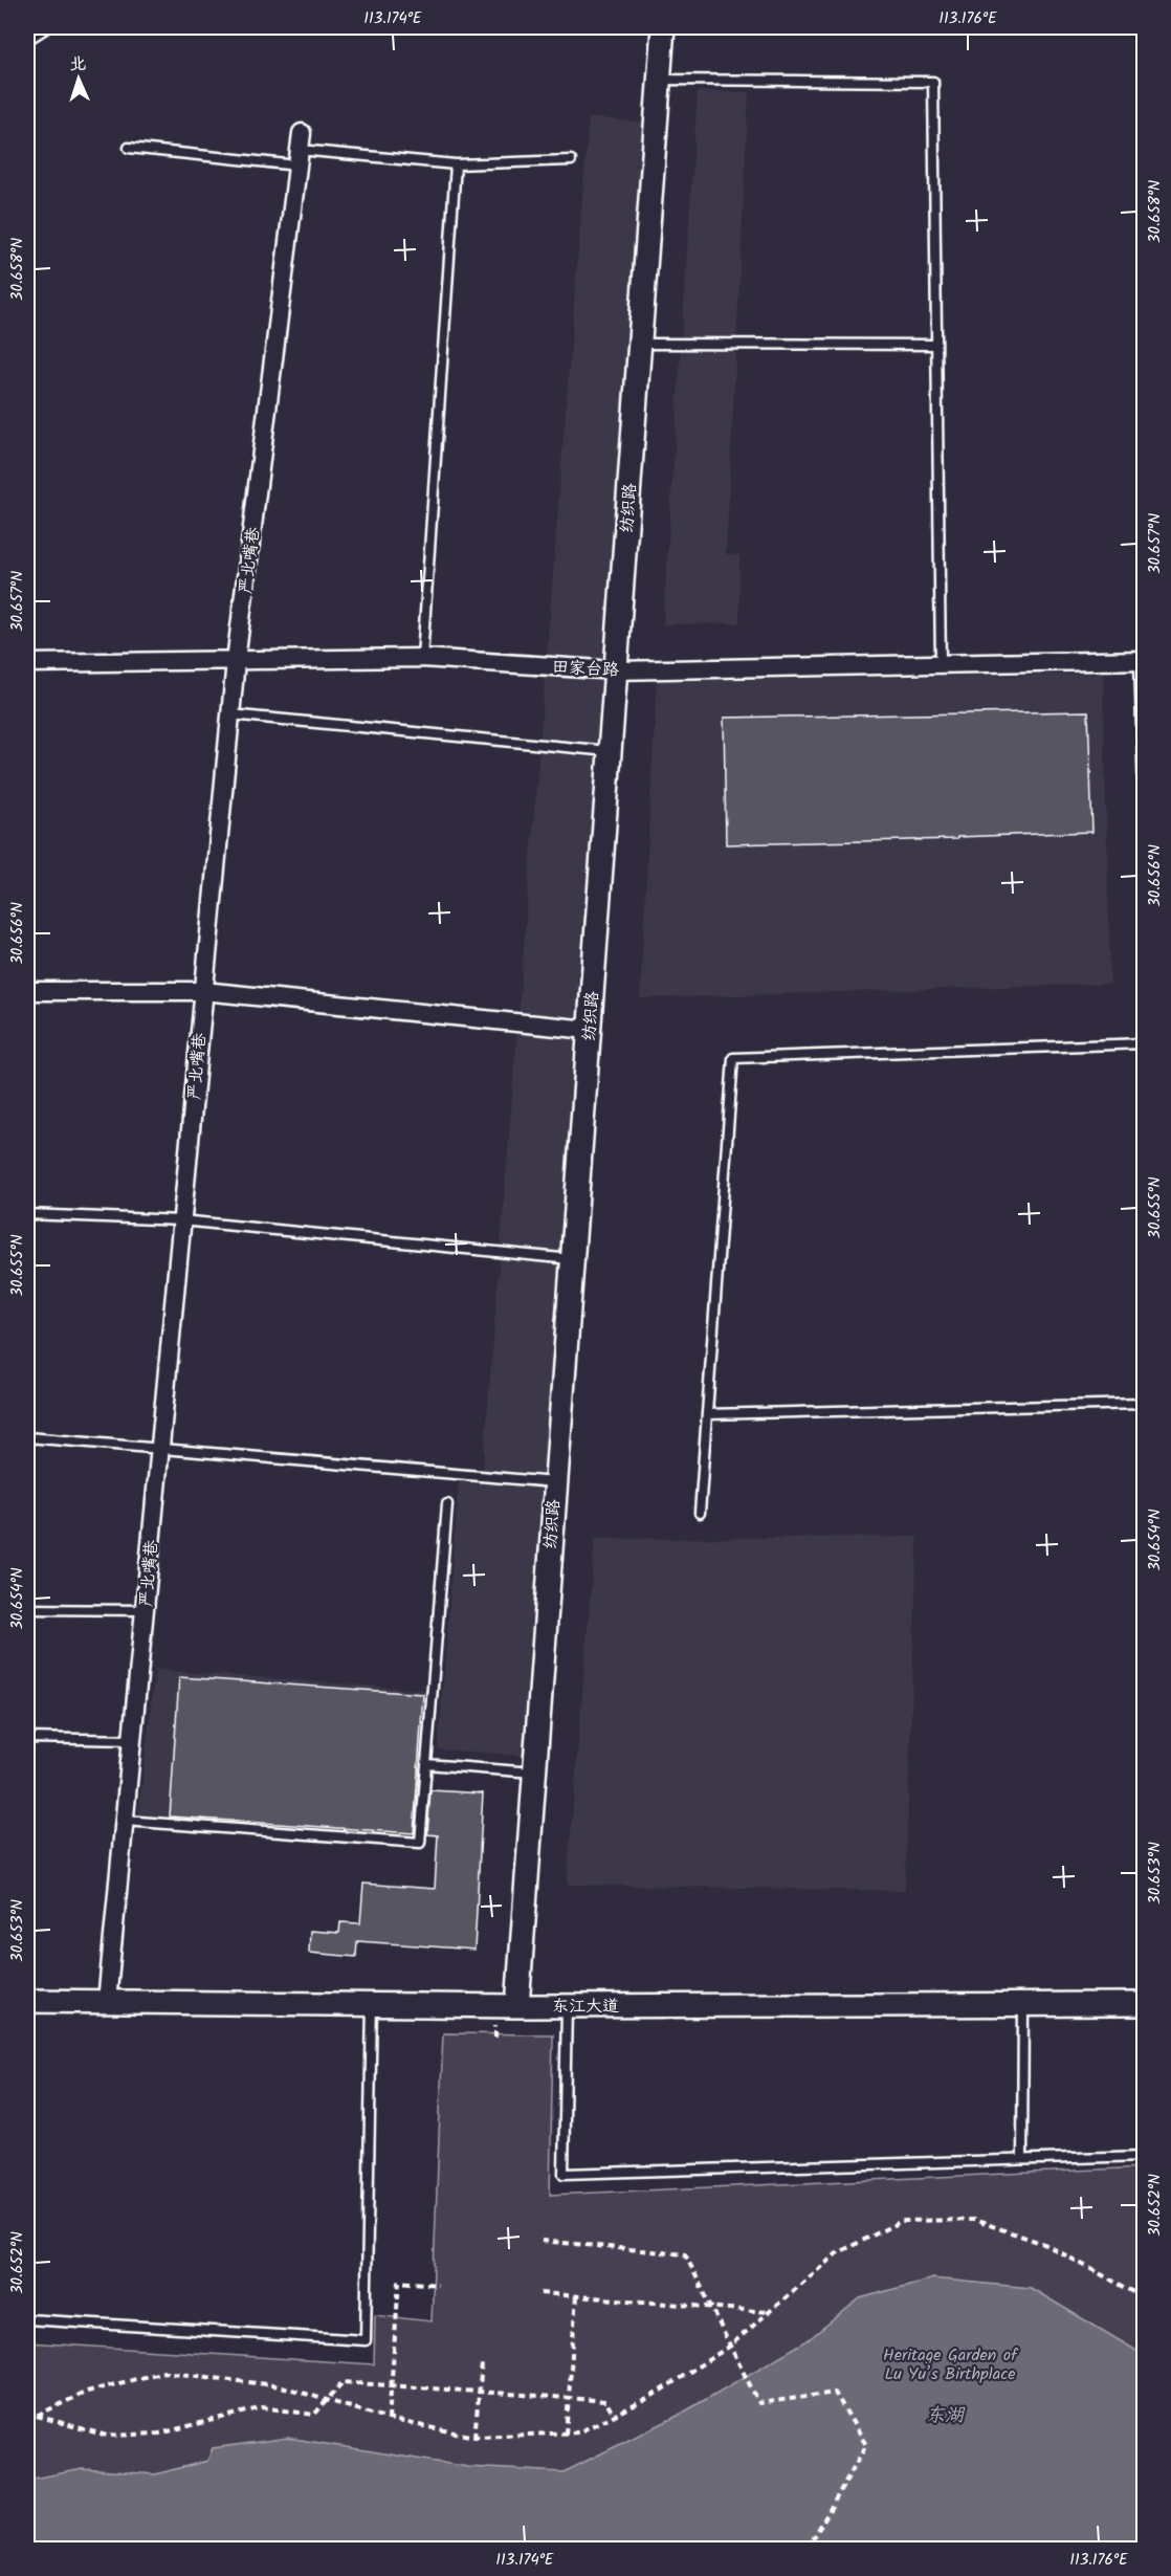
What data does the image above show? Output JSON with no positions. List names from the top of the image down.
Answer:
{
  "streets": {
    "street": [
      "纺织路",
      "严北嘴巷",
      "田家台路",
      "东江大道"
    ]
  },
  "crossings": [
    ["纺织路", "田家台路"],
    ["纺织路", "东江大道"],
    ["严北嘴巷", "田家台路"],
    ["严北嘴巷", "东江大道"]
  ],
  "water": ["东湖"],
  "parks": ["Heritage Garden of Lu Yu’s Birthplace"],
  "north": "top",
  "coordinates": [
    "113.174°E",
    "113.176°E",
    "30.658°N",
    "30.657°N",
    "30.656°N",
    "30.655°N",
    "30.654°N",
    "30.653°N",
    "30.652°N"
  ]
}
